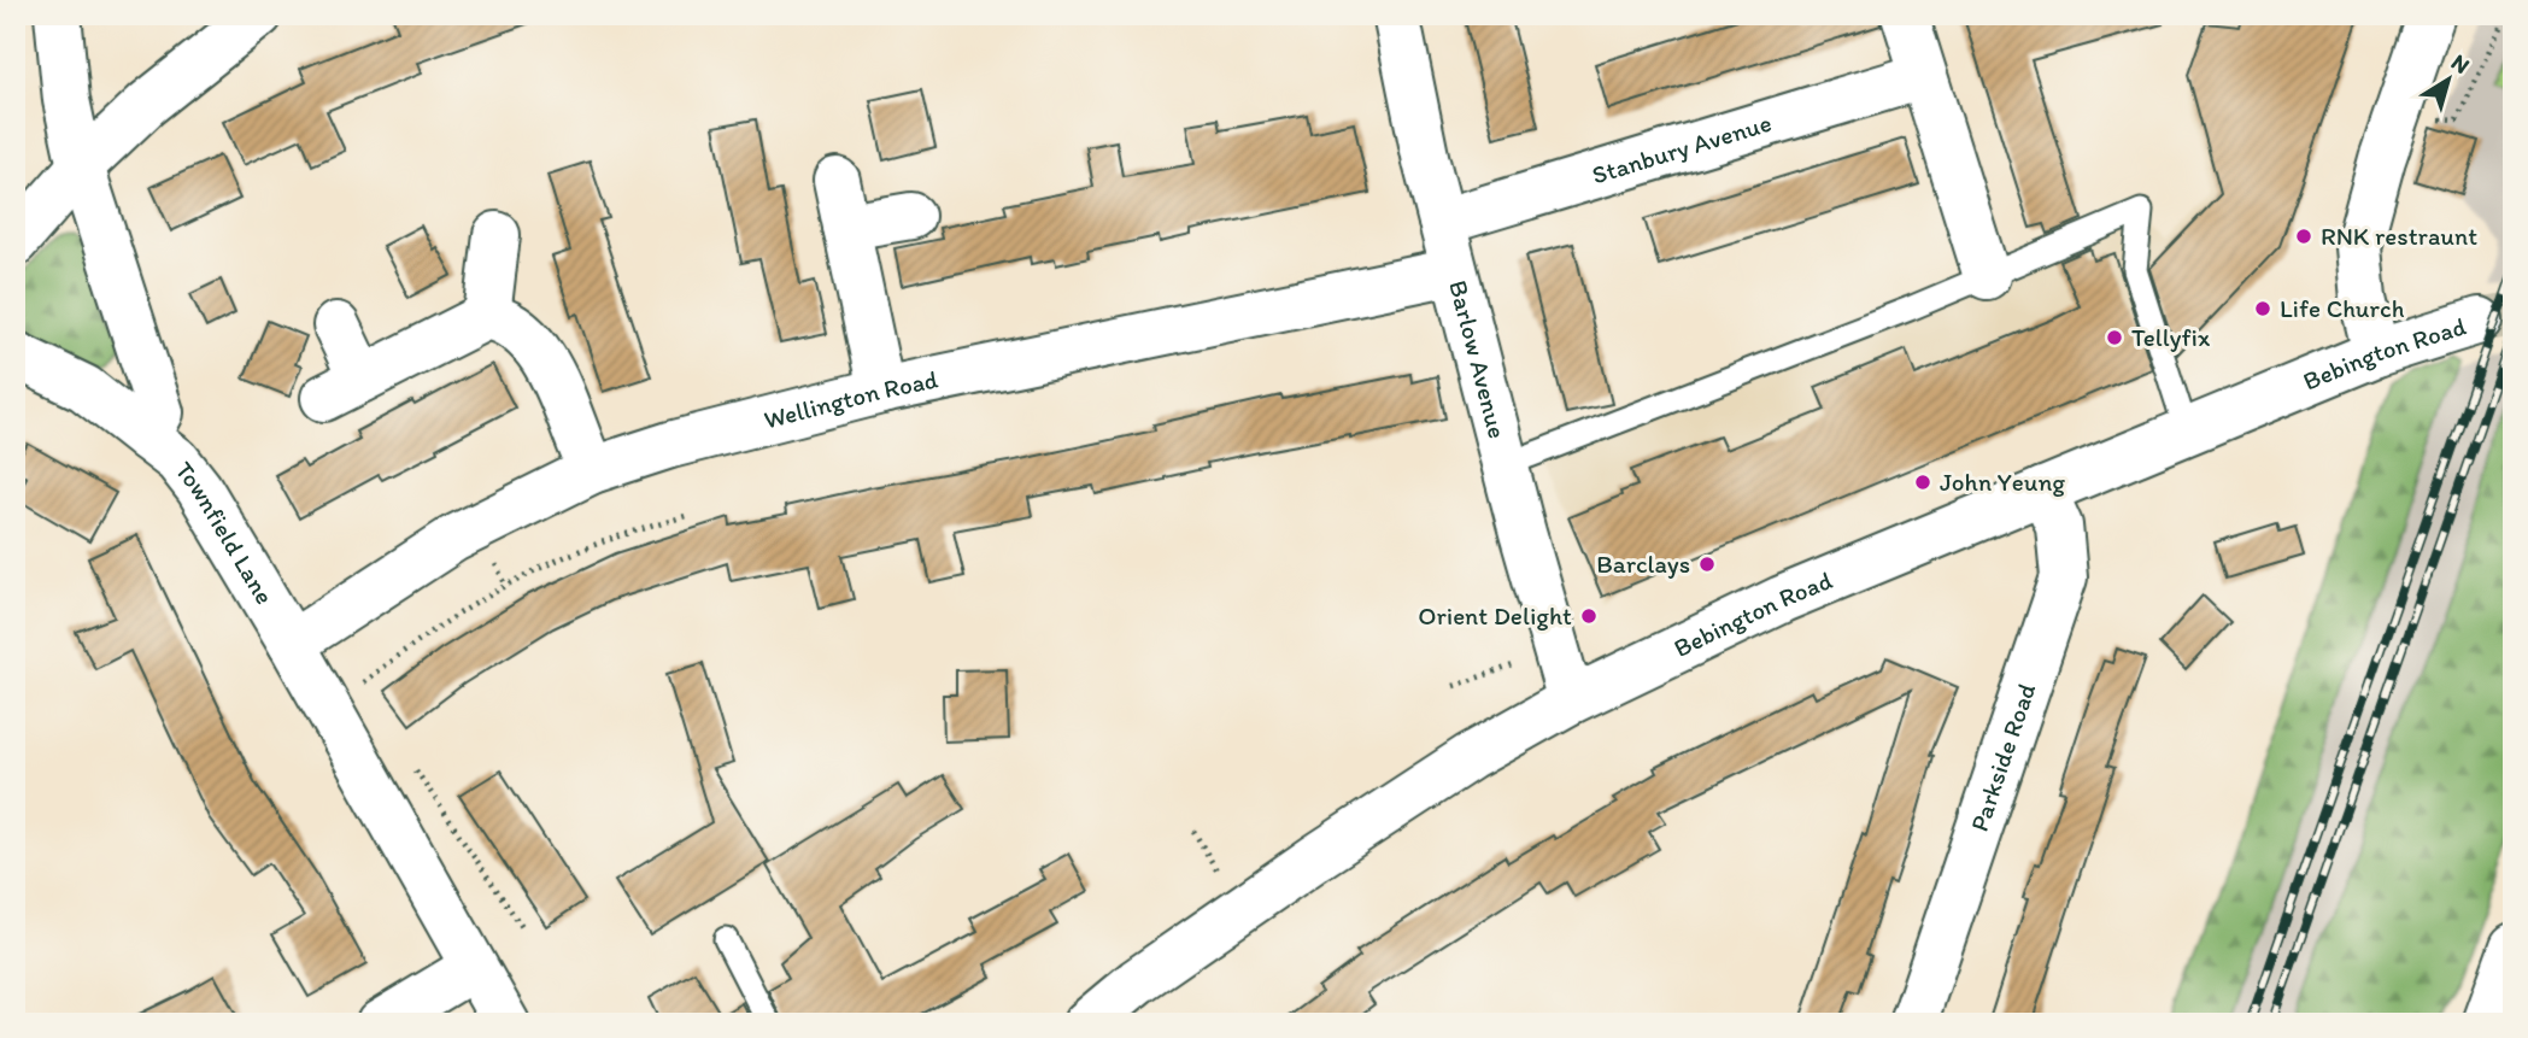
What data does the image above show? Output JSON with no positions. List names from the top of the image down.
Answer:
{
  "streets": {
    "street": [
      "Stanbury Avenue",
      "Bebington Road",
      "Barlow Avenue",
      "Wellington Road",
      "Townfield Lane",
      "Parkside Road"
    ]
  },
  "crossings": [
    ["Stanbury Avenue", "Barlow Avenue"],
    ["Bebington Road", "Barlow Avenue"],
    ["Bebington Road", "Parkside Road"],
    ["Barlow Avenue", "Wellington Road"],
    ["Wellington Road", "Townfield Lane"]
  ],
  "places": [
    "RNK restraunt",
    "Life Church",
    "Tellyfix",
    "John Yeung",
    "Barclays",
    "Orient Delight"
  ],
  "north": "top right"
}
